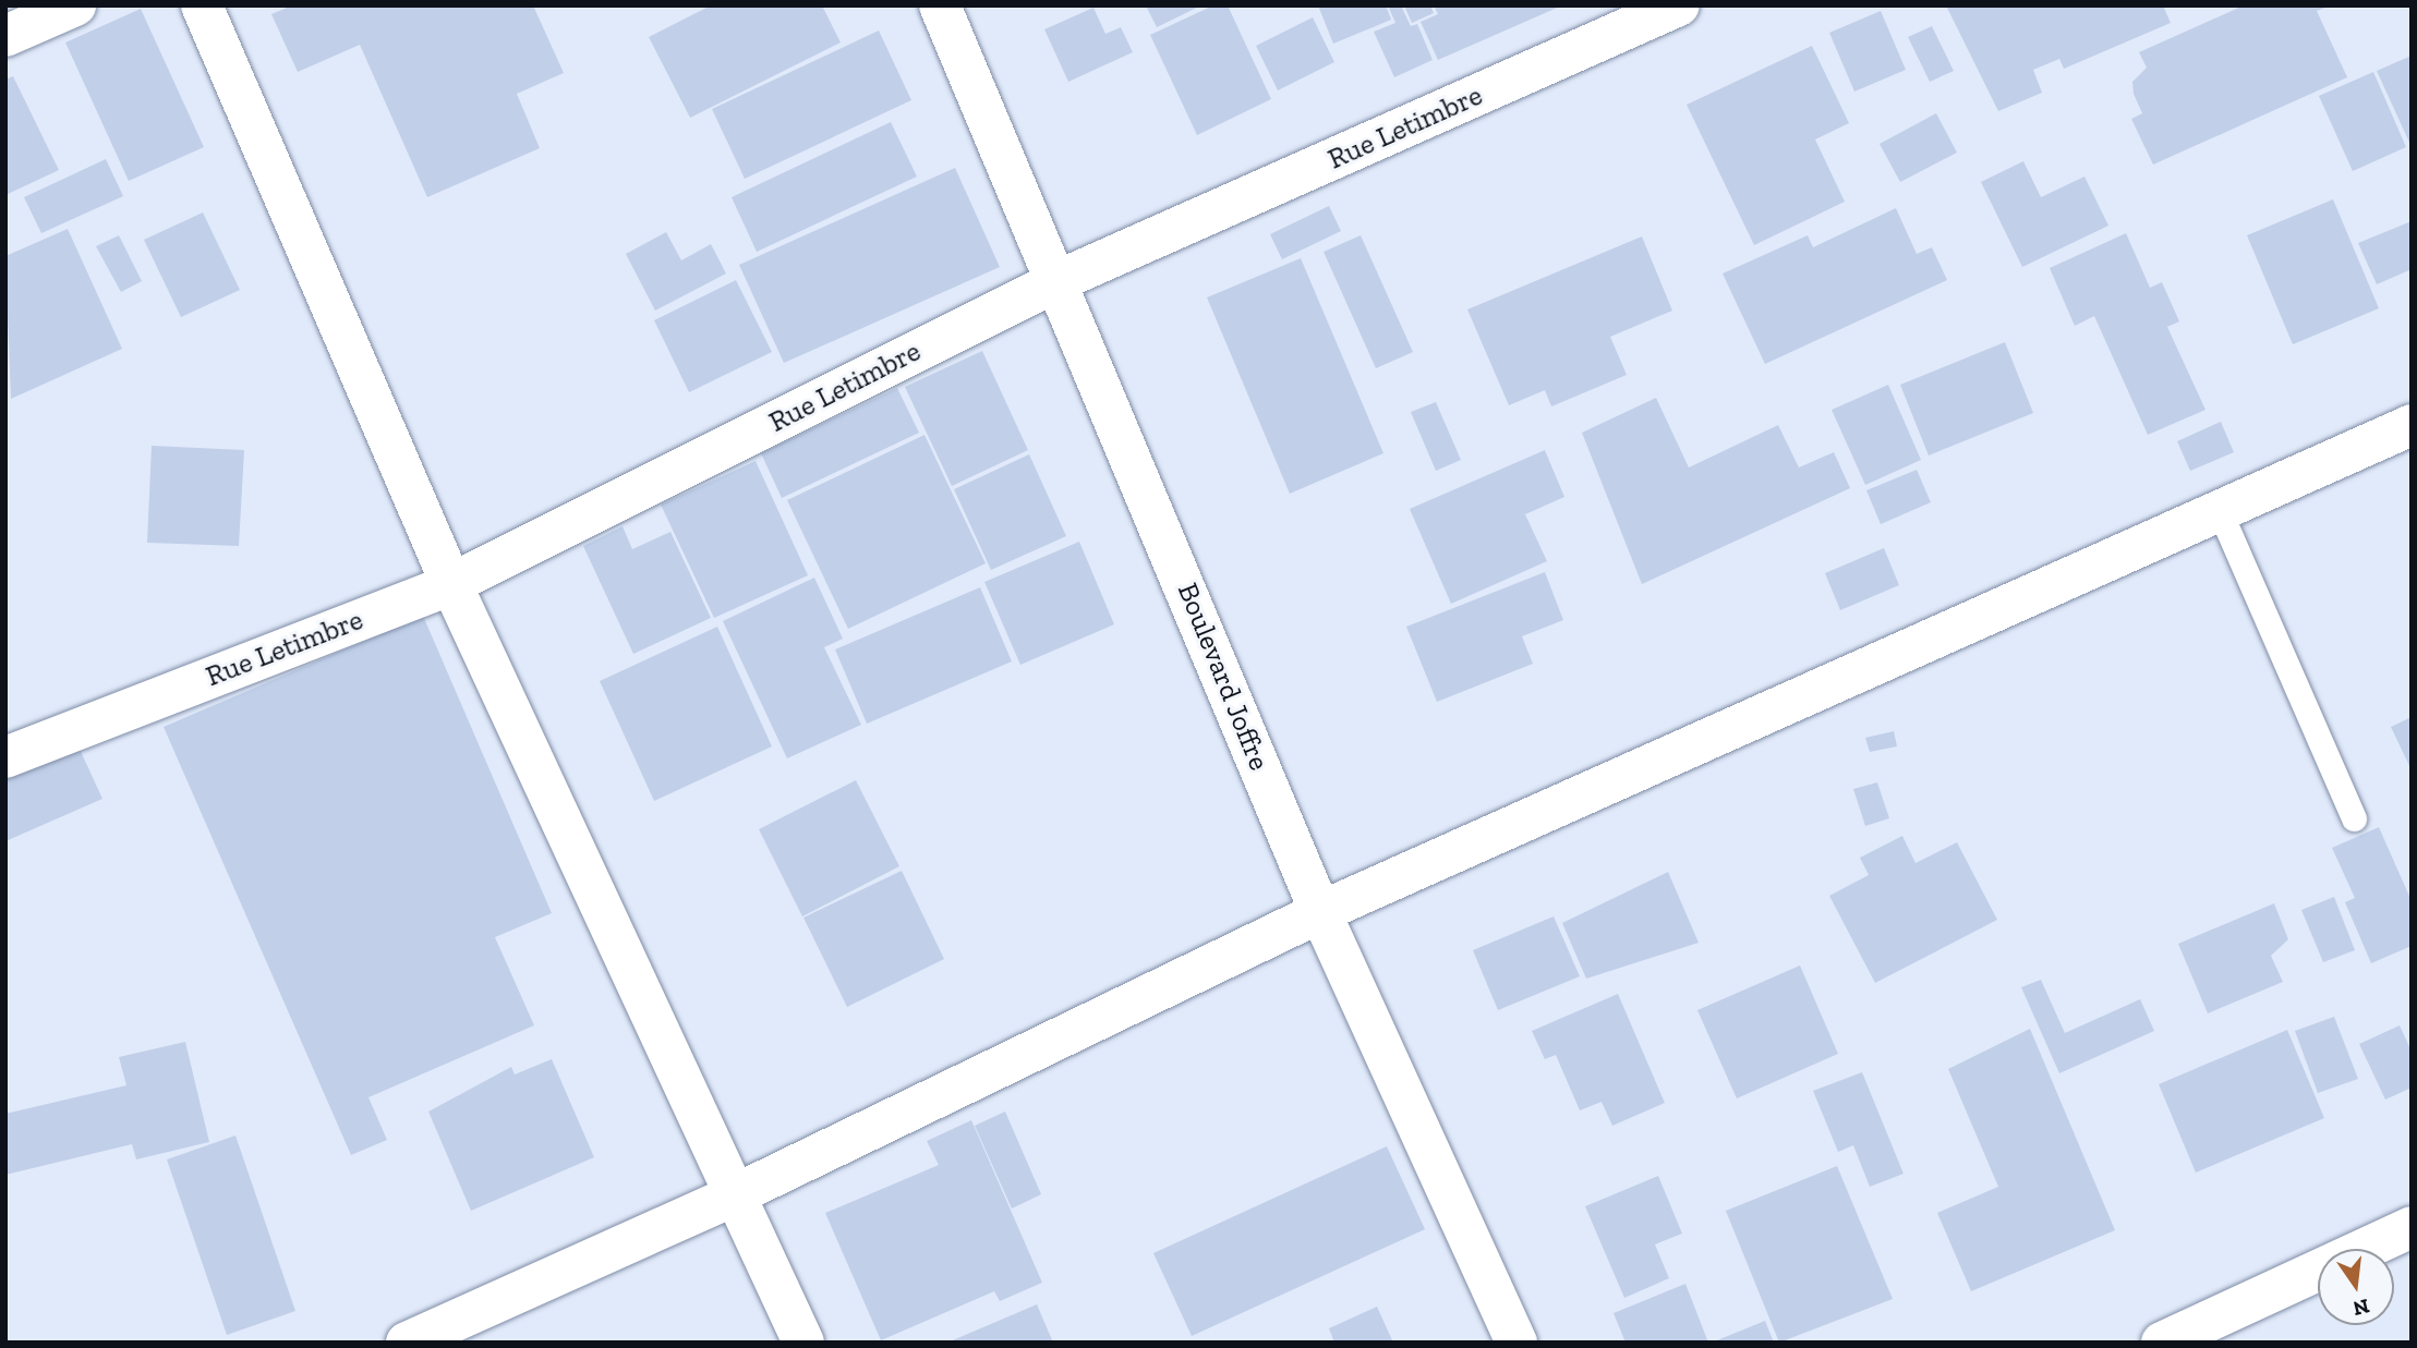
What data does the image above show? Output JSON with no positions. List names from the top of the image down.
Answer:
{
  "streets": {
    "street": ["Rue Letimbre", "Boulevard Joffre"]
  },
  "crossings": [
    ["Rue Letimbre", "Boulevard Joffre"]
  ],
  "north": "bottom"
}
